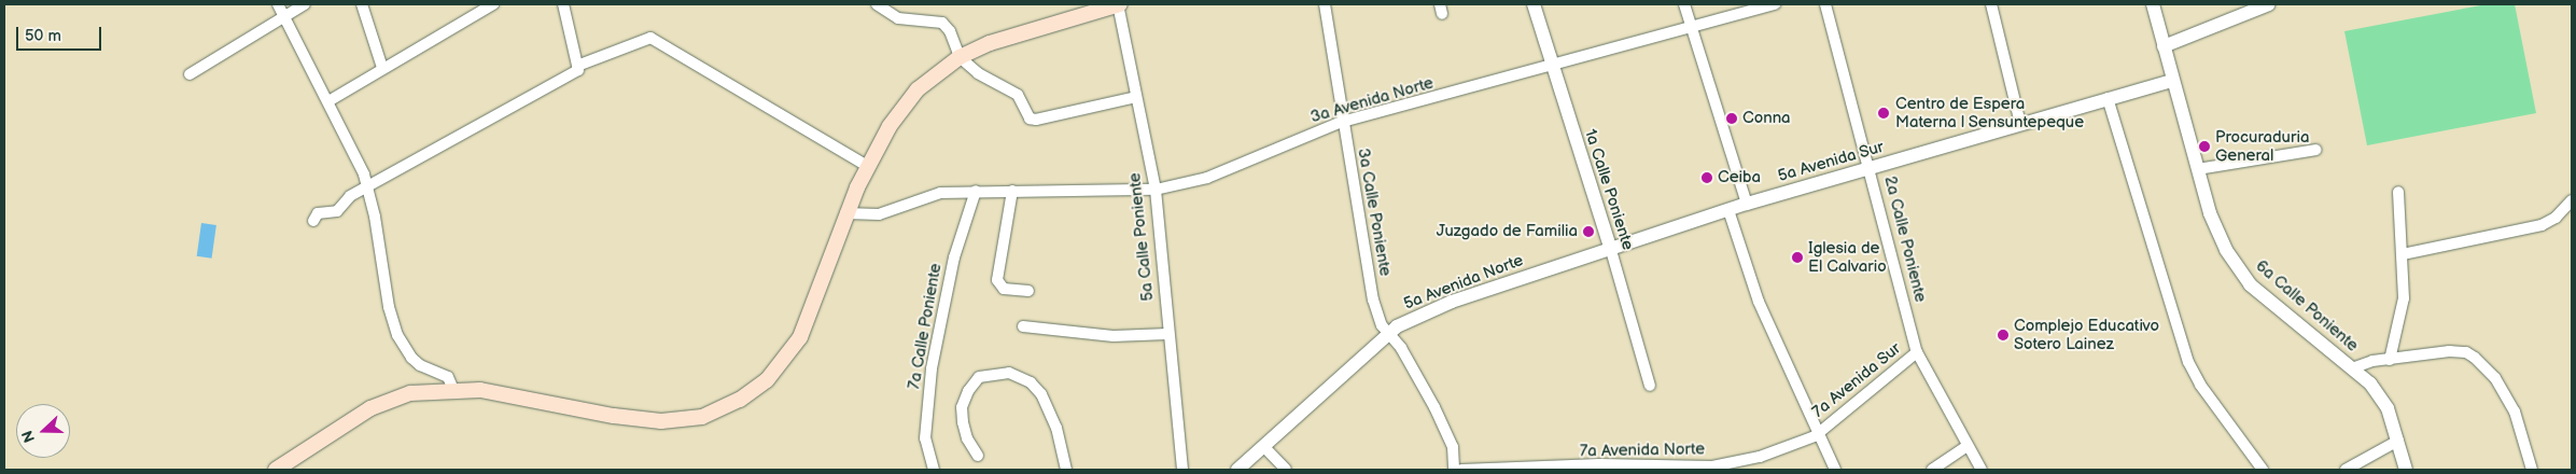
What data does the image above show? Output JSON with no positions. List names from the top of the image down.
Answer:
{
  "streets": {
    "street": [
      "3a Avenida Norte",
      "5a Avenida Sur",
      "1a Calle Poniente",
      "3a Calle Poniente",
      "5a Calle Poniente",
      "2a Calle Poniente",
      "5a Avenida Norte",
      "6a Calle Poniente",
      "7a Calle Poniente",
      "7a Avenida Sur",
      "7a Avenida Norte"
    ]
  },
  "crossings": [
    ["3a Avenida Norte", "1a Calle Poniente"],
    ["3a Avenida Norte", "3a Calle Poniente"],
    ["3a Avenida Norte", "5a Calle Poniente"],
    ["3a Avenida Norte", "7a Calle Poniente"],
    ["5a Avenida Sur", "2a Calle Poniente"],
    ["5a Avenida Sur", "5a Avenida Norte"],
    ["5a Avenida Sur", "6a Calle Poniente"],
    ["1a Calle Poniente", "5a Avenida Norte"],
    ["3a Calle Poniente", "5a Avenida Norte"],
    ["2a Calle Poniente", "7a Avenida Sur"],
    ["7a Avenida Sur", "7a Avenida Norte"]
  ],
  "places": [
    "Centro de Espera Materna | Sensuntepeque",
    "Conna",
    "Procuraduria General",
    "Ceiba",
    "Juzgado de Familia",
    "Iglesia de El Calvario",
    "Complejo Educativo Sotero Lainez"
  ],
  "scale_bar": "50 m",
  "north": "left"
}
